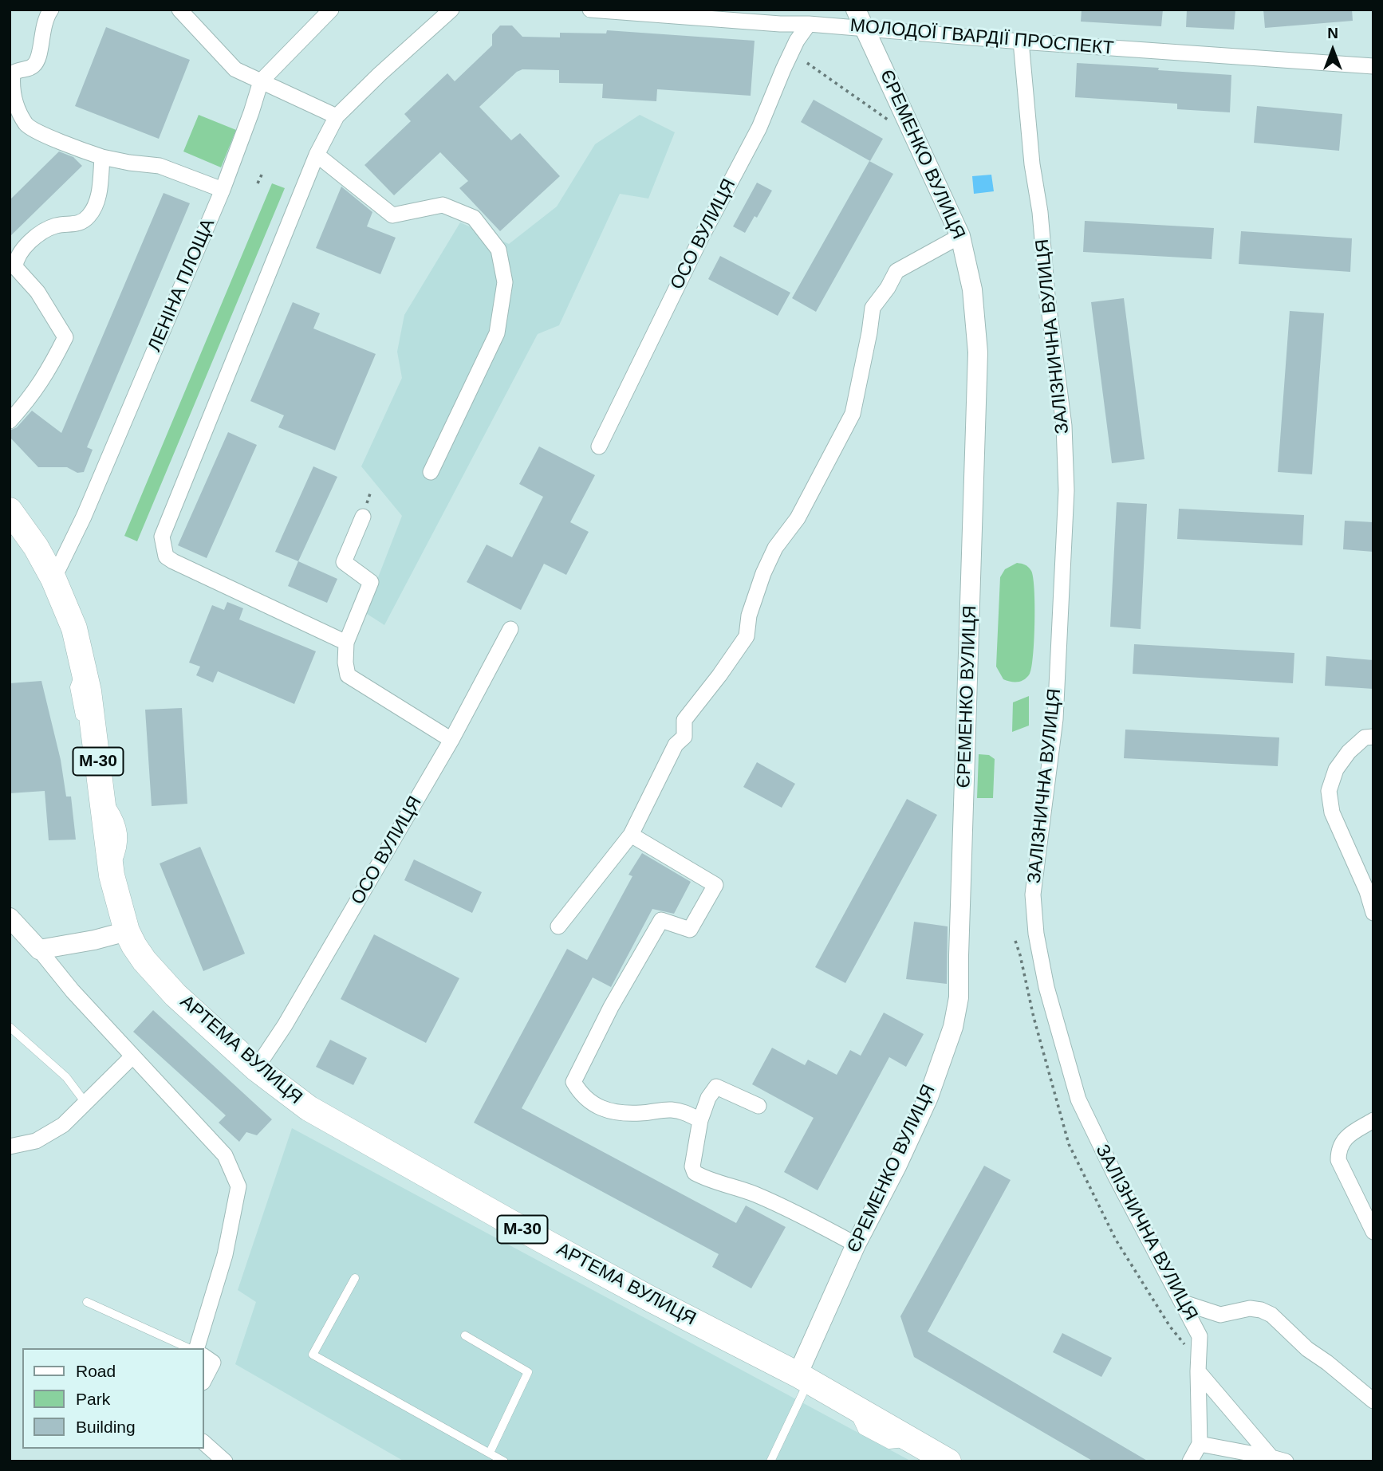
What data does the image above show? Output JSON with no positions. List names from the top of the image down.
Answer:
{
  "streets": {
    "highway": ["М-30", "АРТЕМА ВУЛИЦЯ"],
    "street": [
      "МОЛОДОЇ ГВАРДІЇ ПРОСПЕКТ",
      "ЄРЕМЕНКО ВУЛИЦЯ",
      "ОСО ВУЛИЦЯ",
      "ЛЕНІНА ПЛОЩА",
      "ЗАЛІЗНИЧНА ВУЛИЦЯ"
    ]
  },
  "crossings": [
    ["МОЛОДОЇ ГВАРДІЇ ПРОСПЕКТ", "ЄРЕМЕНКО ВУЛИЦЯ"],
    ["МОЛОДОЇ ГВАРДІЇ ПРОСПЕКТ", "ОСО ВУЛИЦЯ"],
    ["МОЛОДОЇ ГВАРДІЇ ПРОСПЕКТ", "ЗАЛІЗНИЧНА ВУЛИЦЯ"],
    ["ЄРЕМЕНКО ВУЛИЦЯ", "АРТЕМА ВУЛИЦЯ"],
    ["ОСО ВУЛИЦЯ", "АРТЕМА ВУЛИЦЯ"],
    ["ЛЕНІНА ПЛОЩА", "М-30"],
    ["М-30", "АРТЕМА ВУЛИЦЯ"]
  ],
  "legend": ["Road", "Park", "Building"],
  "north": "top"
}
